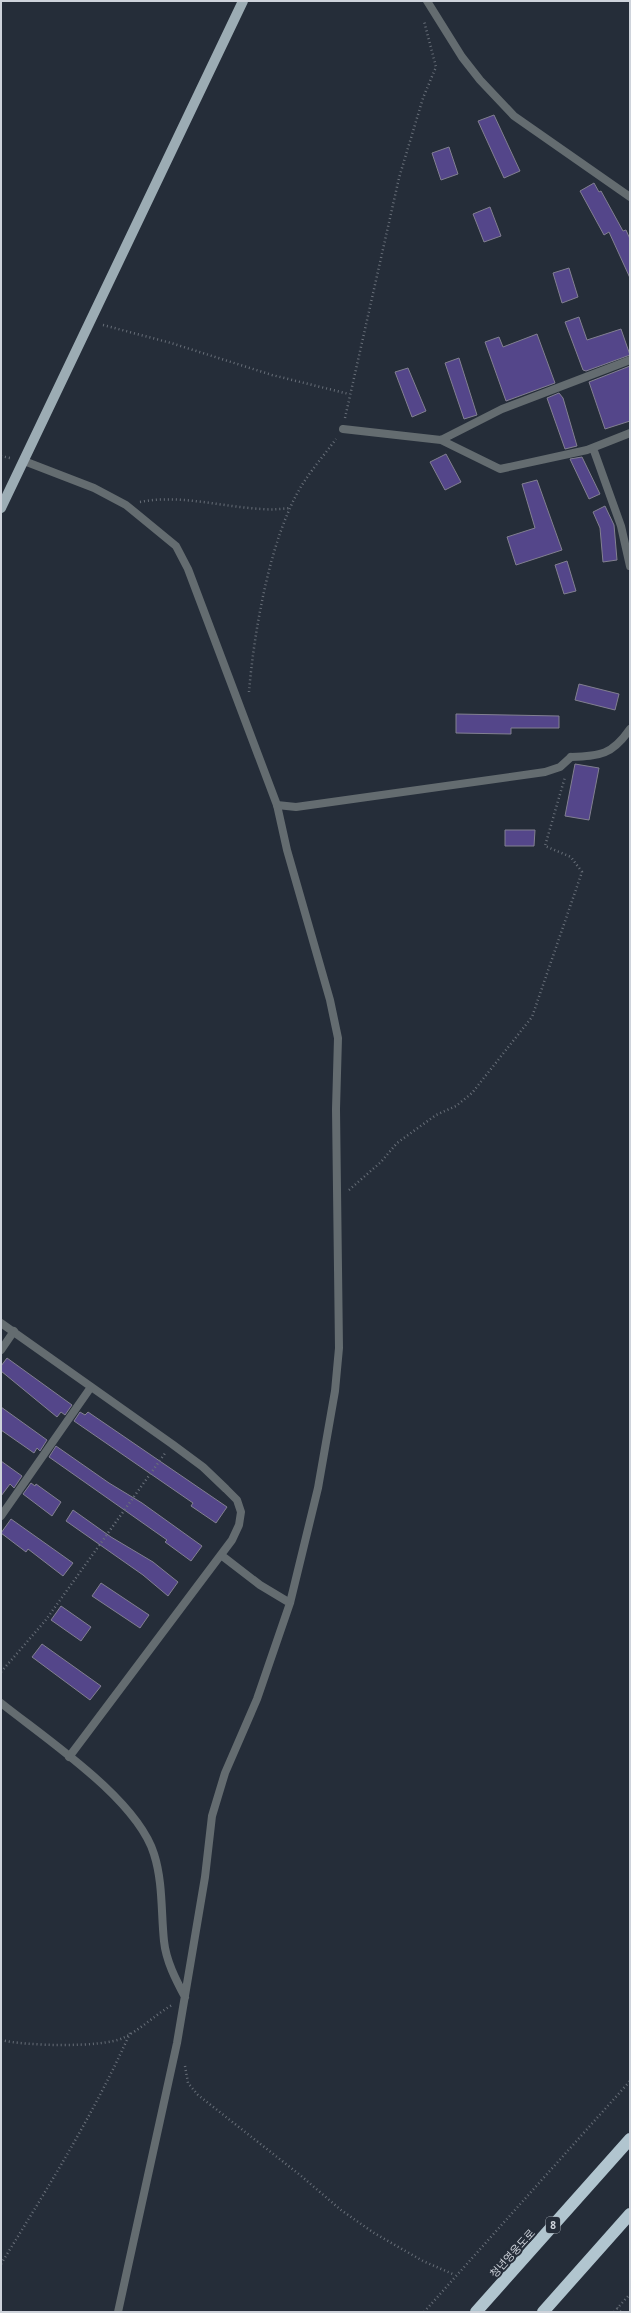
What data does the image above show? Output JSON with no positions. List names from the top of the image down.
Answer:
{
  "streets": {
    "highway": ["8", "청년영웅도로"]
  }
}
